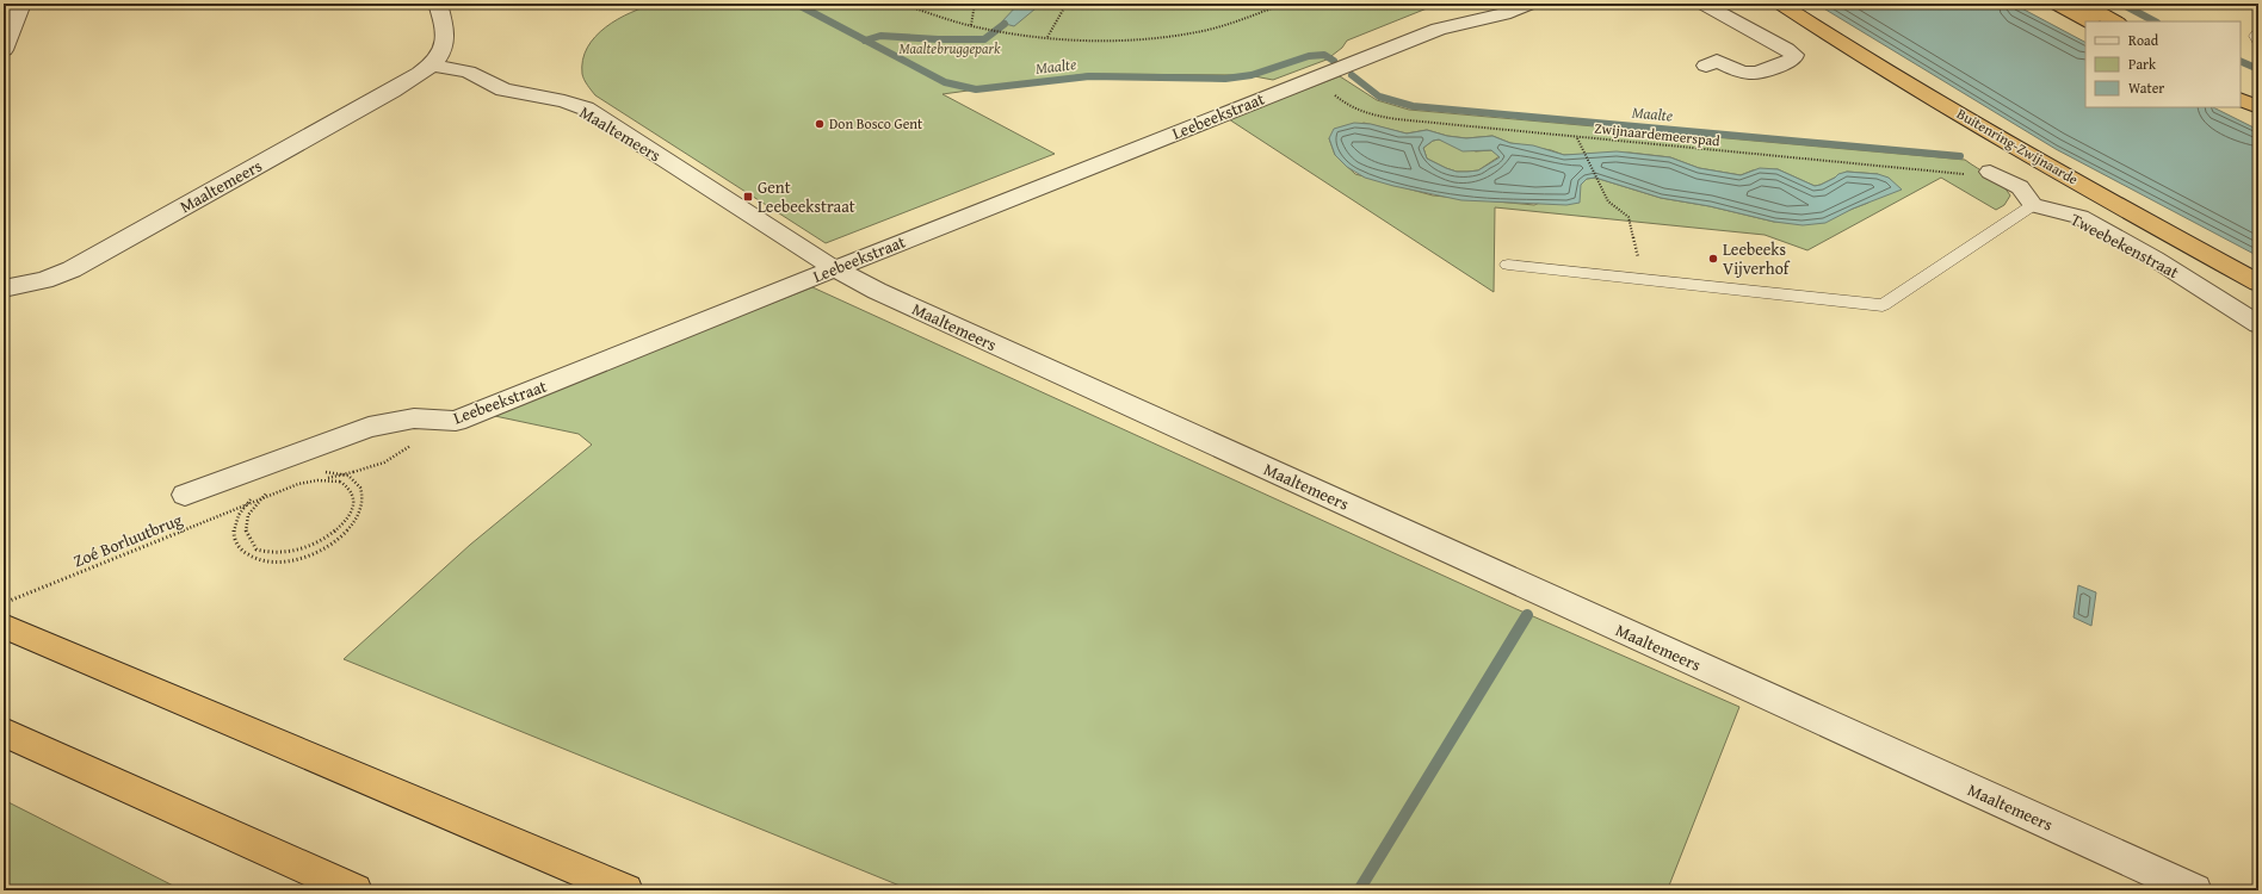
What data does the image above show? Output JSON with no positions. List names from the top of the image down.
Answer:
{
  "streets": {
    "highway": ["Buitenring-Zwijnaarde"],
    "street": ["Leebeekstraat", "Maaltemeers", "Tweebekenstraat"],
    "path": ["Zwijnaardemeerspad", "Zoé Borluutbrug"]
  },
  "crossings": [
    ["Leebeekstraat", "Maaltemeers"],
    ["Leebeekstraat", "Zwijnaardemeerspad"]
  ],
  "water": ["Maalte"],
  "parks": ["Maaltebruggepark"],
  "places": {
    "other": ["Don Bosco Gent", "Leebeeks Vijverhof"],
    "transit": ["Gent Leebeekstraat"]
  },
  "legend": ["Road", "Park", "Water"]
}
